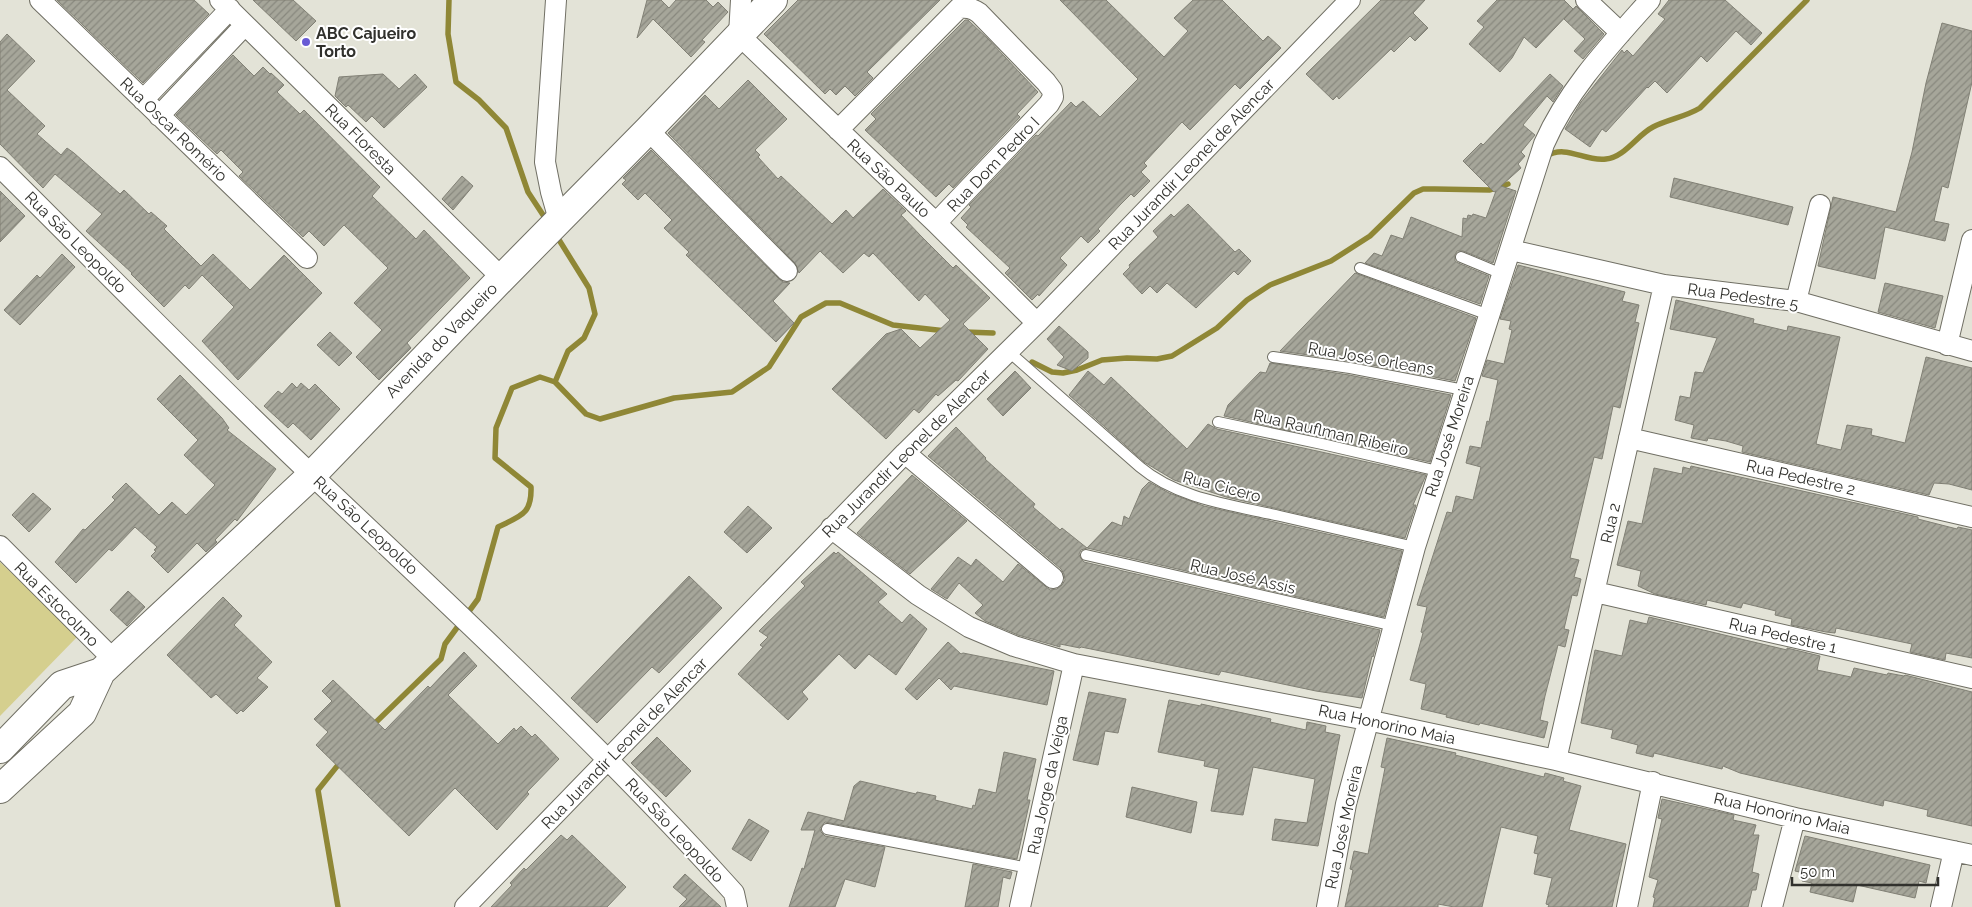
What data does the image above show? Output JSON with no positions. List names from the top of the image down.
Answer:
{
  "streets": {
    "street": [
      "Rua Oscar Romério",
      "Rua Floresta",
      "Rua Dom Pedro I",
      "Rua Jurandir Leonel de Alencar",
      "Rua São Paulo",
      "Rua São Leopoldo",
      "Rua Pedestre 5",
      "Avenida do Vaqueiro",
      "Rua José Moreira",
      "Rua Pedestre 2",
      "Rua 2",
      "Rua Estocolmo",
      "Rua Pedestre 1",
      "Rua Honorino Maia",
      "Rua Jorge da Veiga"
    ],
    "lane": [
      "Rua José Orleans",
      "Rua Rauflman Ribeiro",
      "Rua Cicero",
      "Rua José Assis"
    ]
  },
  "crossings": [
    ["Rua Floresta", "Avenida do Vaqueiro"],
    ["Rua Dom Pedro I", "Rua São Paulo"],
    ["Rua Jurandir Leonel de Alencar", "Rua São Paulo"],
    ["Rua Jurandir Leonel de Alencar", "Rua São Leopoldo"],
    ["Rua Jurandir Leonel de Alencar", "Rua Cicero"],
    ["Rua Jurandir Leonel de Alencar", "Rua Honorino Maia"],
    ["Rua São Paulo", "Avenida do Vaqueiro"],
    ["Rua São Leopoldo", "Avenida do Vaqueiro"],
    ["Rua Pedestre 5", "Rua José Moreira"],
    ["Rua Pedestre 5", "Rua 2"],
    ["Avenida do Vaqueiro", "Rua Estocolmo"],
    ["Rua José Orleans", "Rua José Moreira"],
    ["Rua Rauflman Ribeiro", "Rua José Moreira"],
    ["Rua José Moreira", "Rua Cicero"],
    ["Rua José Moreira", "Rua José Assis"],
    ["Rua José Moreira", "Rua Honorino Maia"],
    ["Rua Pedestre 2", "Rua 2"],
    ["Rua 2", "Rua Pedestre 1"],
    ["Rua 2", "Rua Honorino Maia"],
    ["Rua Honorino Maia", "Rua Jorge da Veiga"]
  ],
  "places": ["ABC Cajueiro Torto"],
  "scale_bar": "50 m"
}
